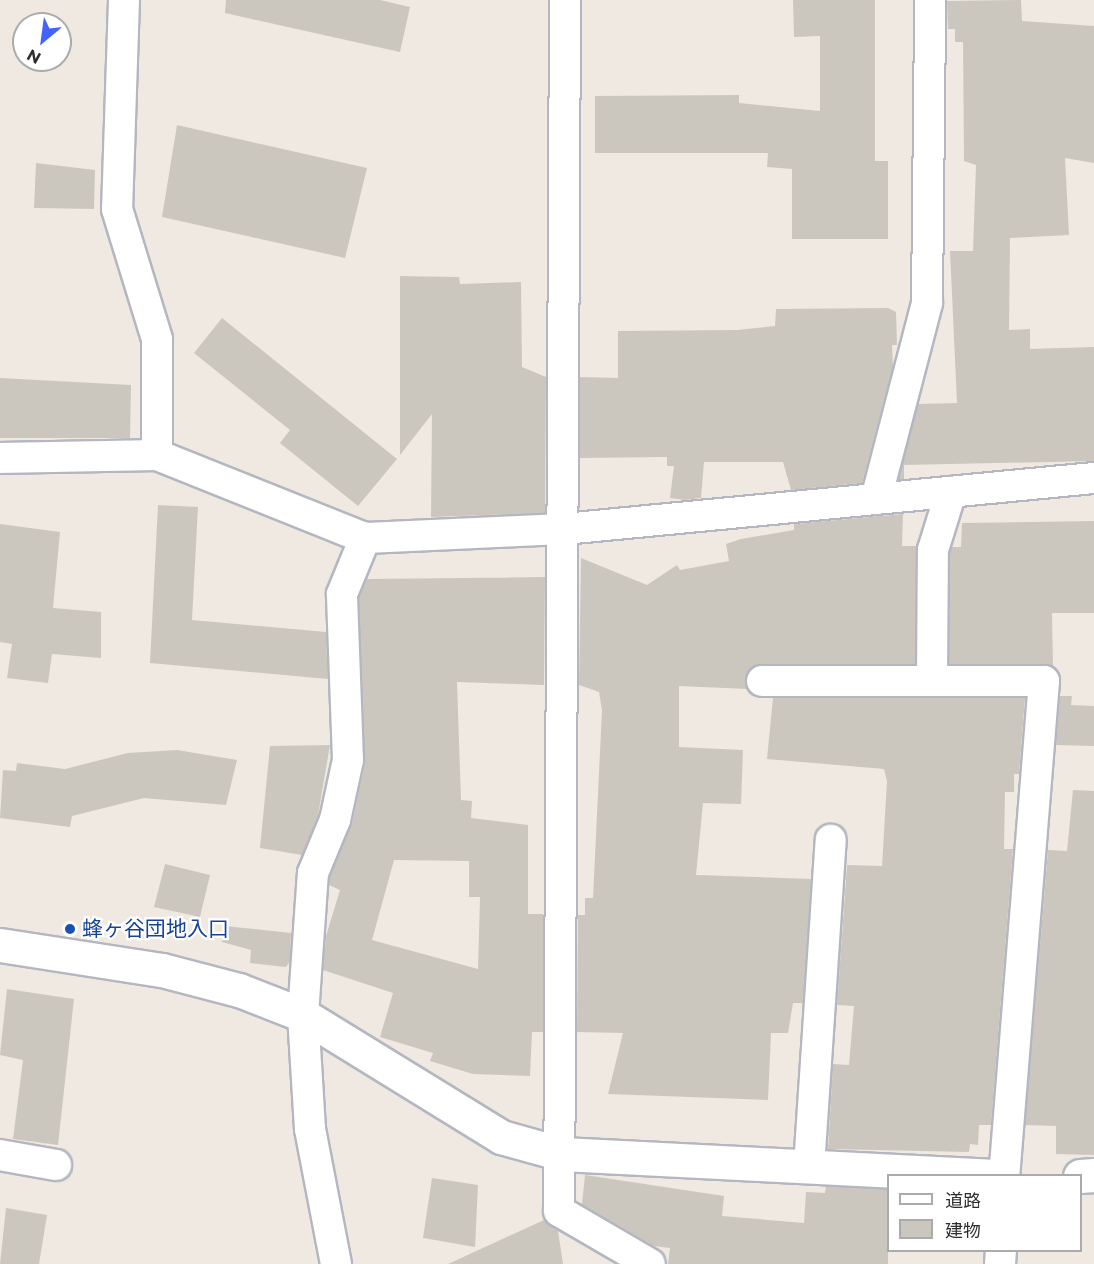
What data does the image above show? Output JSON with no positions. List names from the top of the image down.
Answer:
{
  "places": ["蜂ヶ谷団地入口"],
  "legend": ["道路", "建物"],
  "north": "bottom left"
}
